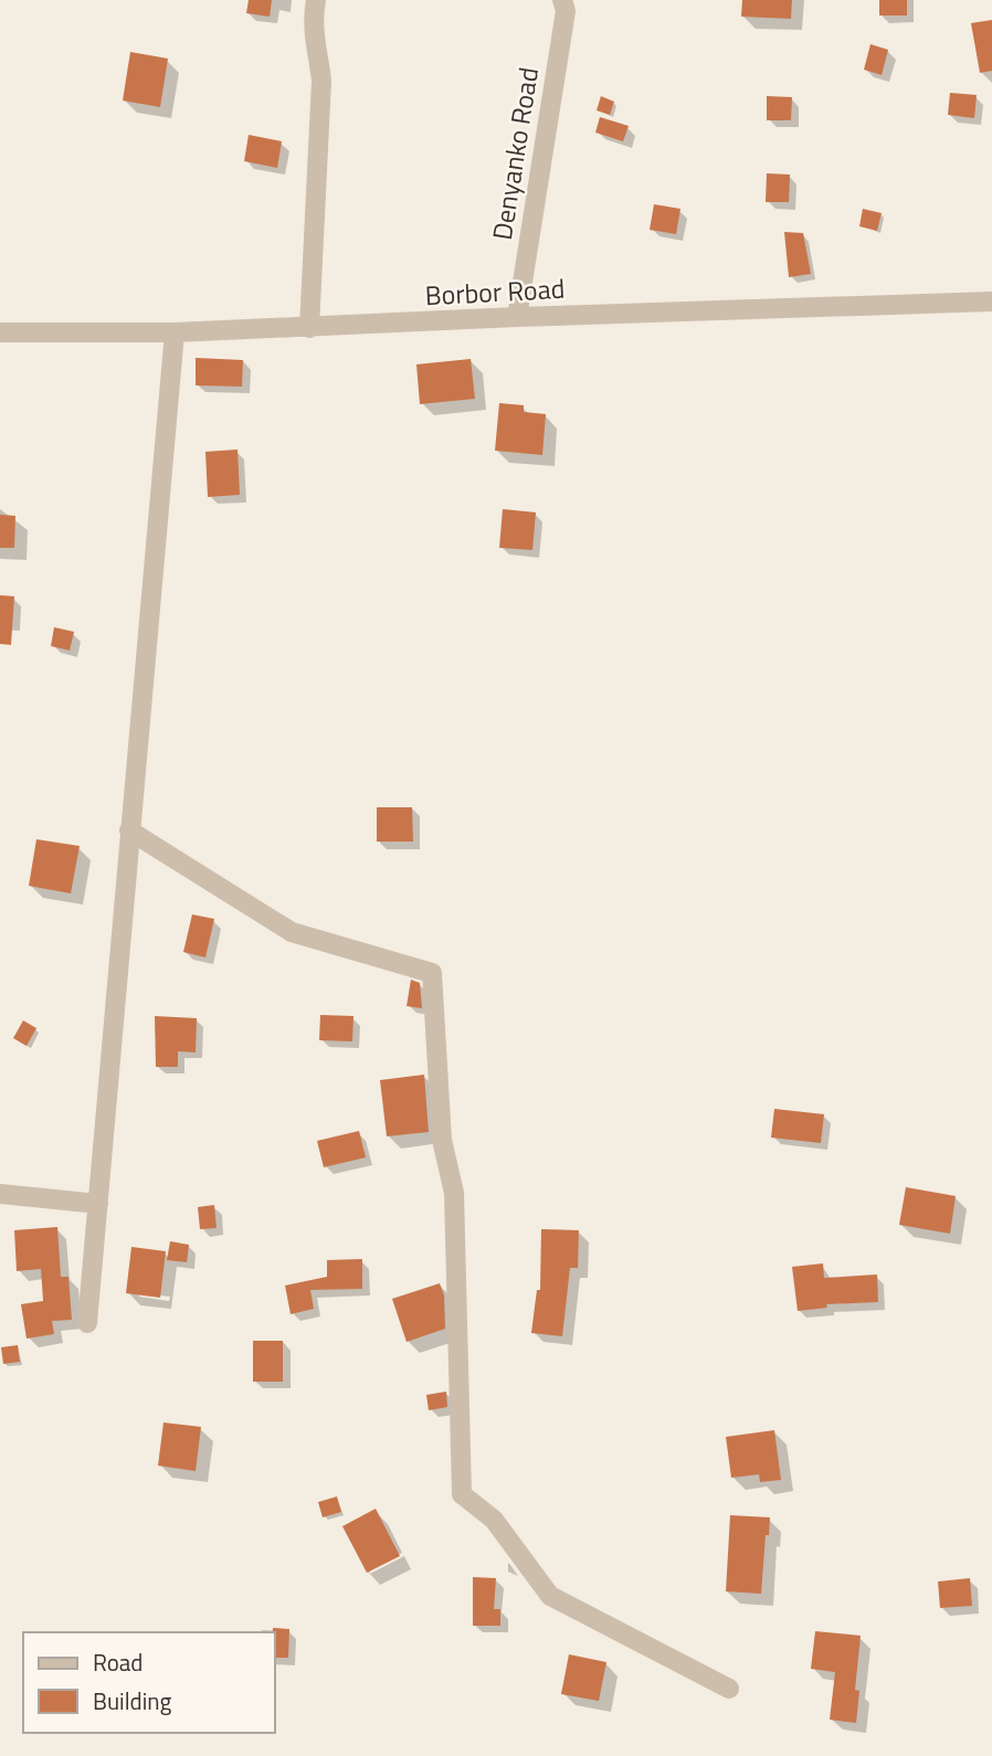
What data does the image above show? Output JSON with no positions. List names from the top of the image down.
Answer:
{
  "streets": {
    "street": ["Denyanko Road", "Borbor Road"]
  },
  "crossings": [
    ["Denyanko Road", "Borbor Road"]
  ],
  "legend": ["Road", "Building"]
}
